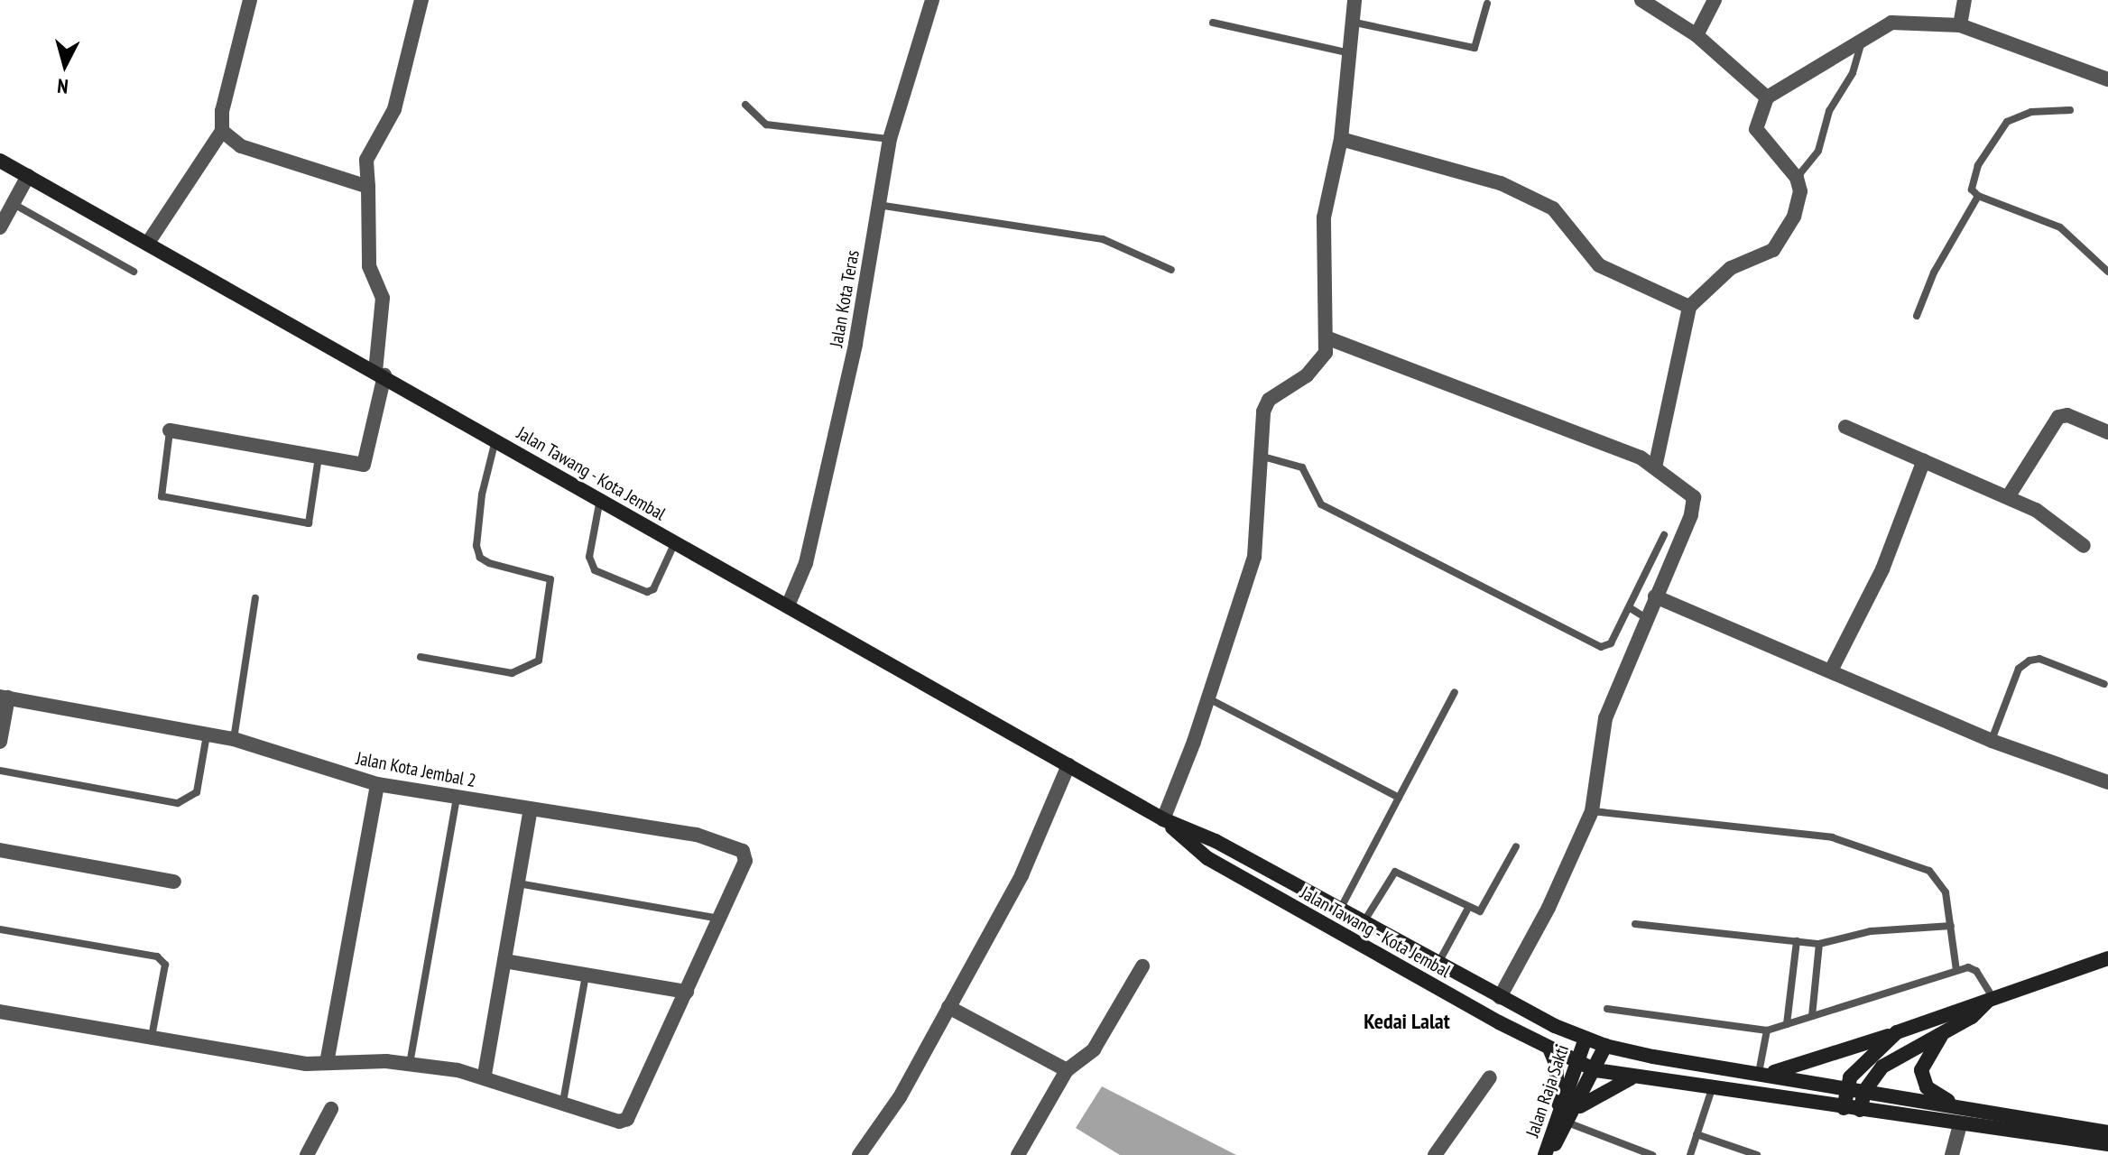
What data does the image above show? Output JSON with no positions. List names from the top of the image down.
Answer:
{
  "streets": {
    "main road": ["Jalan Tawang - Kota Jembal", "Jalan Raja Sakti"],
    "street": ["Jalan Kota Teras", "Jalan Kota Jembal 2"]
  },
  "crossings": [
    ["Jalan Kota Teras", "Jalan Tawang - Kota Jembal"],
    ["Jalan Tawang - Kota Jembal", "Jalan Raja Sakti"]
  ],
  "districts": ["Kedai Lalat"],
  "north": "bottom"
}
